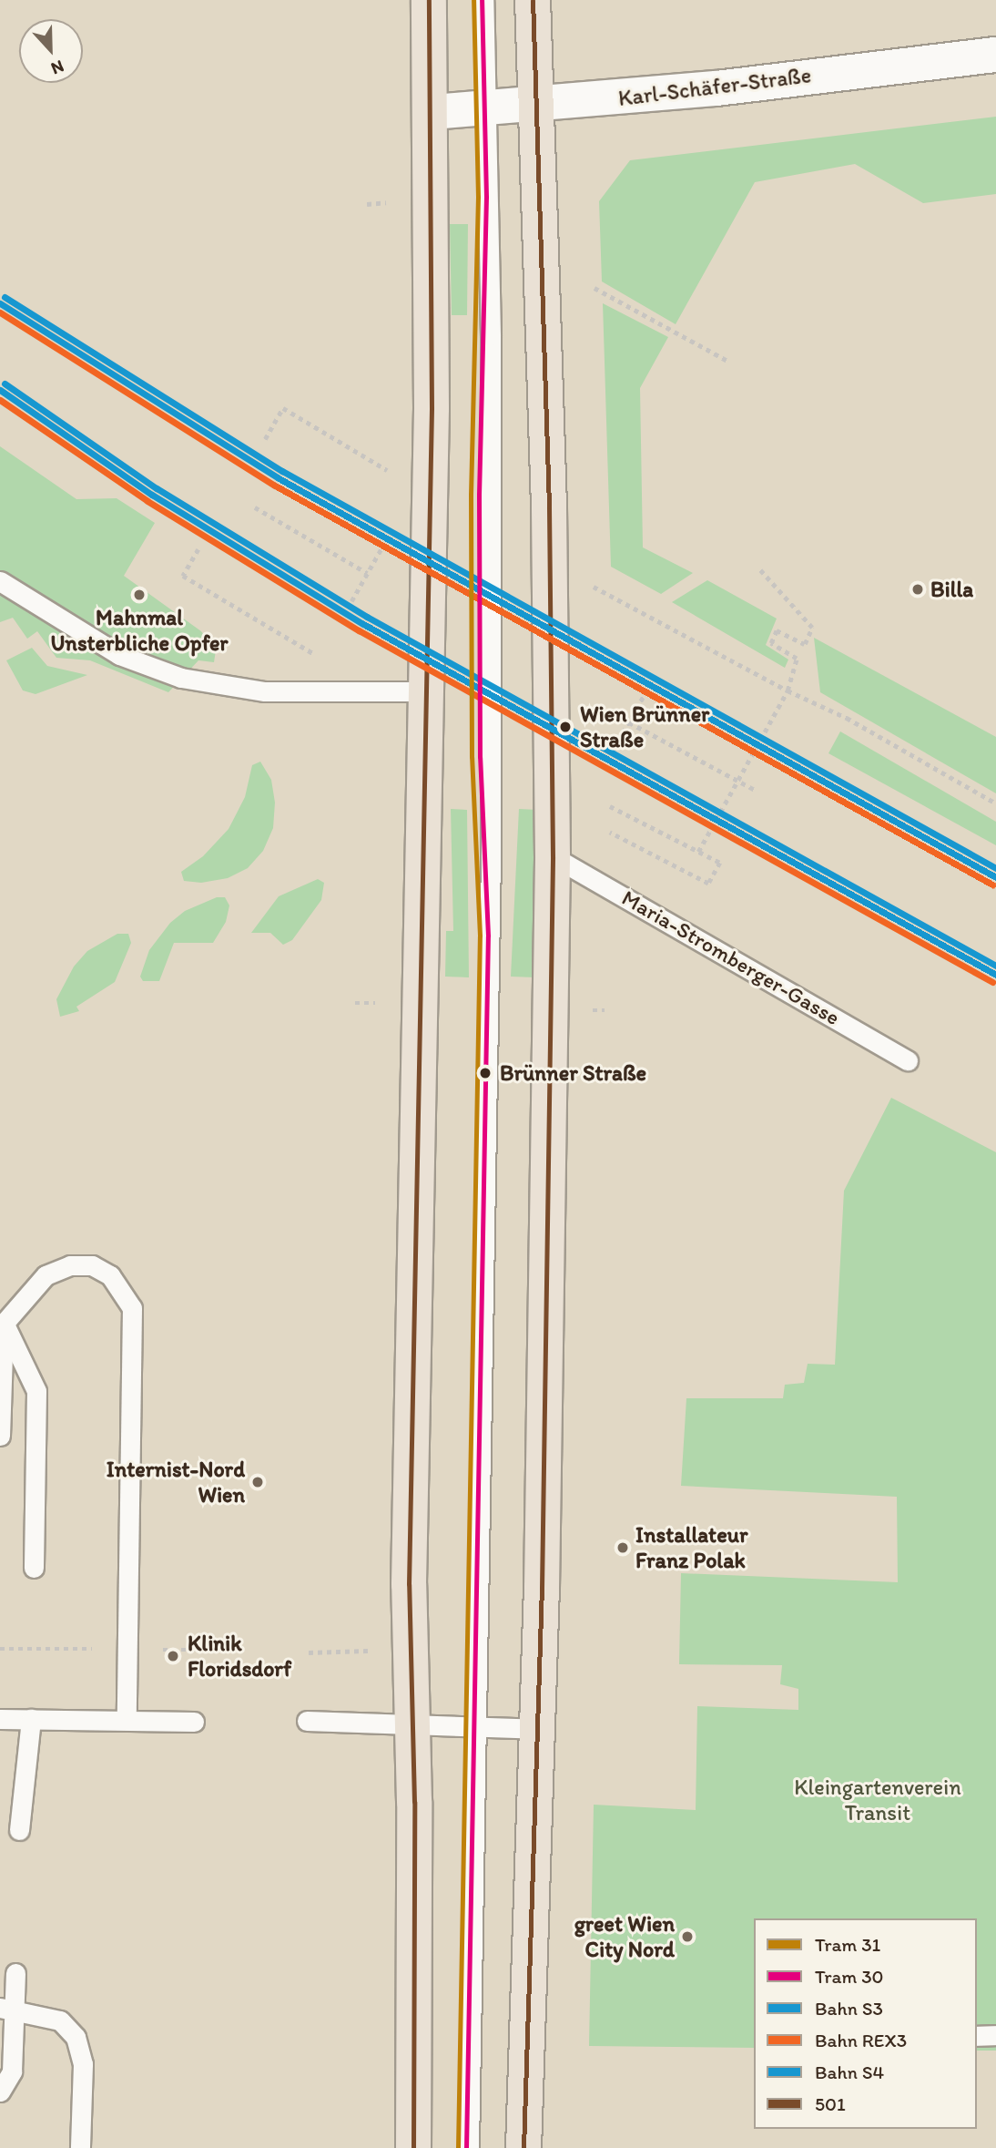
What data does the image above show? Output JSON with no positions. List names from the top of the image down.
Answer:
{
  "streets": {
    "street": ["Karl-Schäfer-Straße"],
    "lane": ["Maria-Stromberger-Gasse"]
  },
  "parks": ["Kleingartenverein Transit"],
  "places": [
    "Billa",
    "Mahnmal Unsterbliche Opfer",
    "Wien Brünner Straße",
    "Brünner Straße",
    "Internist-Nord Wien",
    "Installateur Franz Polak",
    "Klinik Floridsdorf",
    "greet Wien City Nord"
  ],
  "lines": [
    "tram line 31",
    "tram line 30",
    "transit line 501",
    "rail line S4",
    "rail line S3",
    "rail line REX3"
  ],
  "legend": [
    "Tram 31",
    "Tram 30",
    "Bahn S3",
    "Bahn REX3",
    "Bahn S4",
    "501"
  ],
  "north": "bottom"
}
